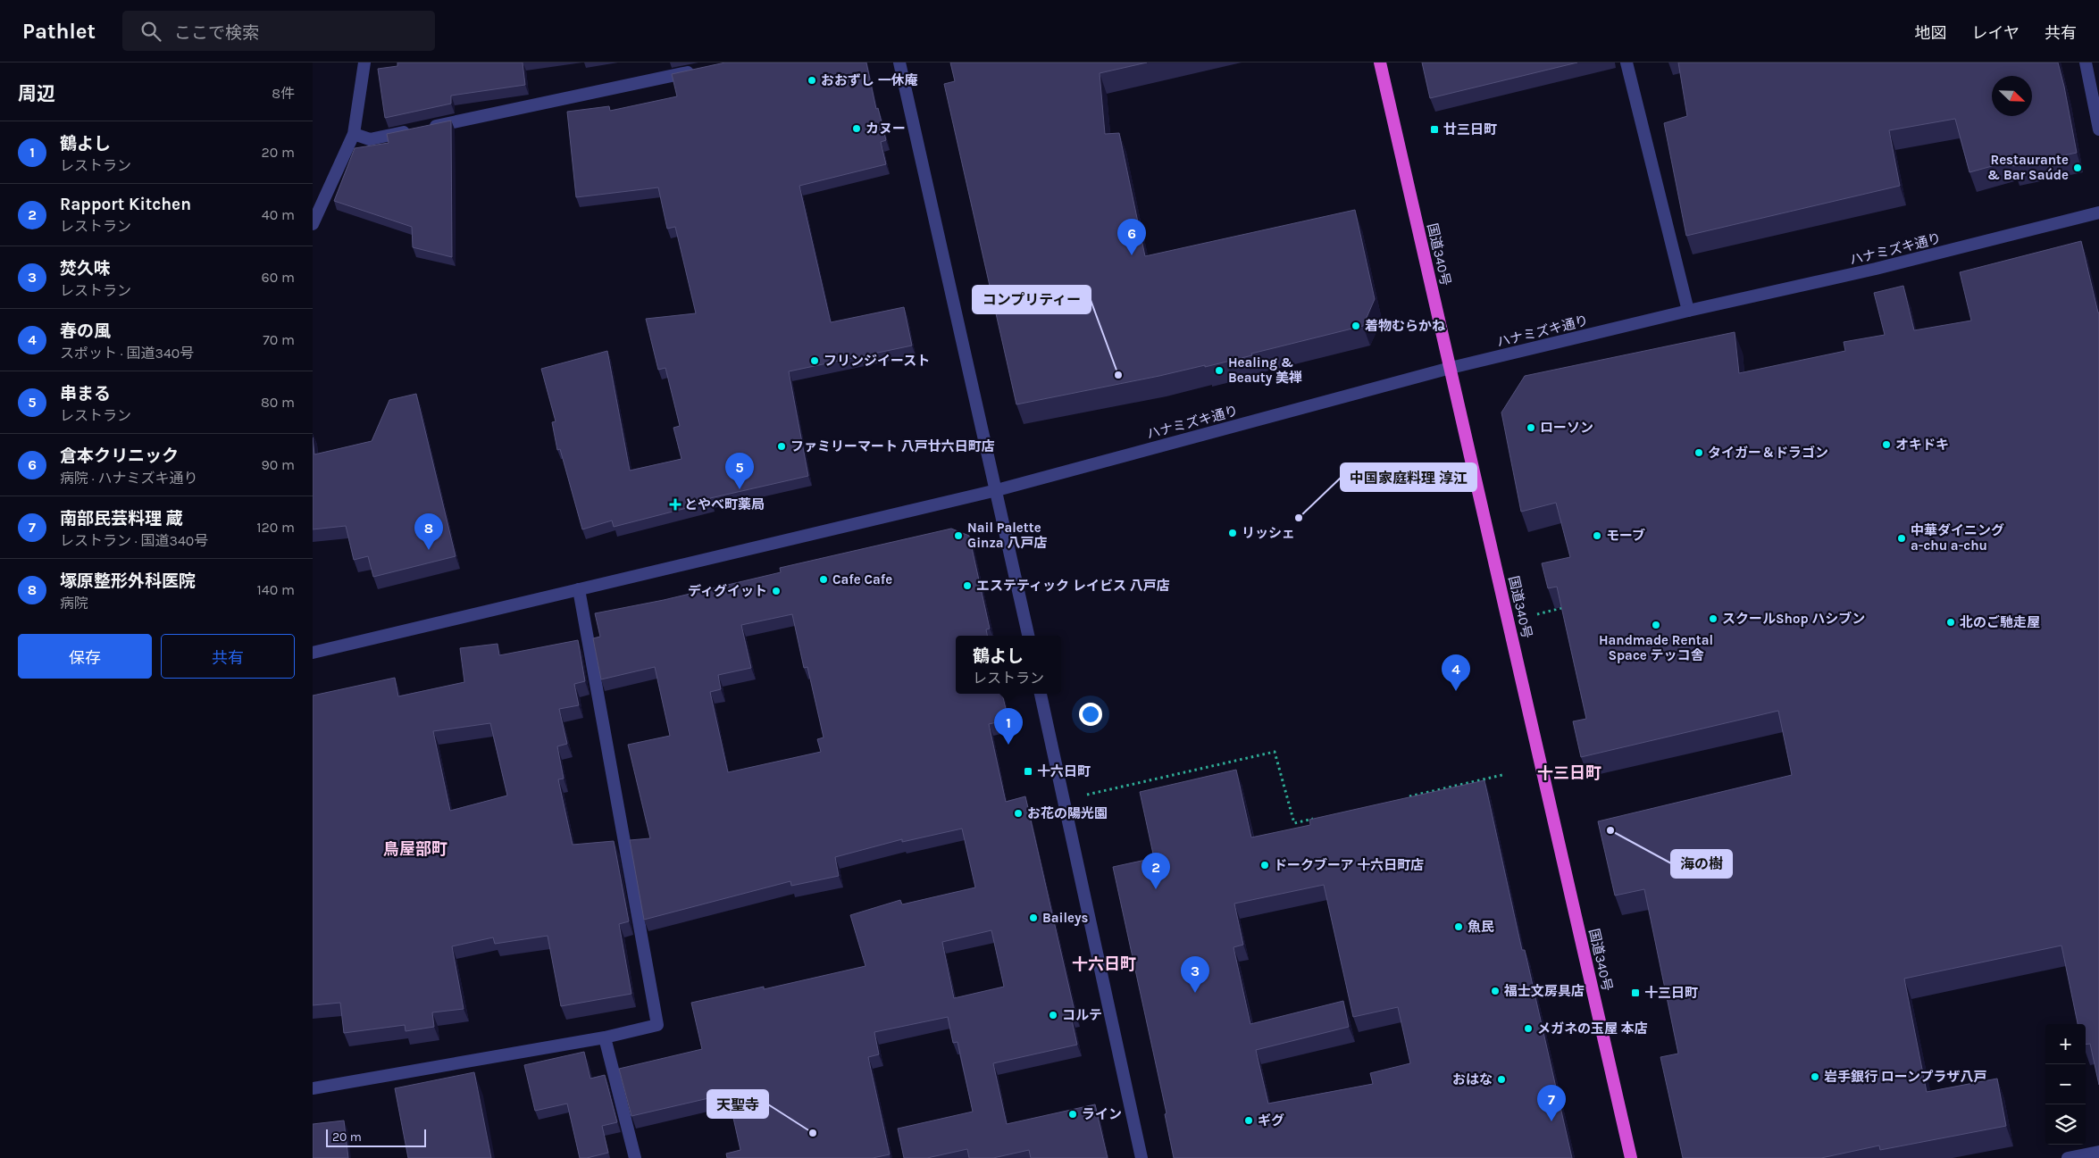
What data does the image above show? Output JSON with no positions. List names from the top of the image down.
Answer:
{
  "streets": {
    "highway": ["国道340号"],
    "street": ["ハナミズキ通り"]
  },
  "crossings": [
    ["ハナミズキ通り", "国道340号"]
  ],
  "districts": ["十三日町", "鳥屋部町", "十六日町"],
  "places": {
    "other": [
      "おおずし 一休庵",
      "カヌー",
      "Restaurante & Bar Saúde",
      "着物むらかね",
      "フリンジイースト",
      "Healing & Beauty 美禅",
      "コンプリティー",
      "ローソン",
      "オキドキ",
      "ファミリーマート 八戸廿六日町店",
      "タイガー＆ドラゴン",
      "中国家庭料理 淳江",
      "リッシェ",
      "Nail Palette Ginza 八戸店",
      "モーブ",
      "中華ダイニング a-chu a-chu",
      "Cafe Cafe",
      "エステティック レイビス 八戸店",
      "ディグイット",
      "スクールShop ハシブン",
      "北のご馳走屋",
      "Handmade Rental Space テッコ舎",
      "お花の陽光園",
      "海の樹",
      "ドークブーア 十六日町店",
      "Baileys",
      "魚民",
      "福士文房具店",
      "コルテ",
      "メガネの玉屋 本店",
      "岩手銀行 ローンプラザ八戸",
      "おはな",
      "ライン",
      "ギグ",
      "天聖寺"
    ],
    "transit": ["廿三日町", "十六日町", "十三日町"],
    "health": ["とやべ町薬局"]
  },
  "scale_bar": "20 m",
  "north": "bottom right",
  "page": {
    "header": "Pathlet",
    "search": "ここで検索",
    "nav": ["地図", "レイヤ", "共有"],
    "heading": ["周辺", "8件"],
    "list": [
      {
        "mark": "1",
        "name": "鶴よし",
        "note": "レストラン",
        "value": "20 m"
      },
      {
        "mark": "2",
        "name": "Rapport Kitchen",
        "note": "レストラン",
        "value": "40 m"
      },
      {
        "mark": "3",
        "name": "焚久味",
        "note": "レストラン",
        "value": "60 m"
      },
      {
        "mark": "4",
        "name": "春の風",
        "note": "スポット · 国道340号",
        "value": "70 m"
      },
      {
        "mark": "5",
        "name": "串まる",
        "note": "レストラン",
        "value": "80 m"
      },
      {
        "mark": "6",
        "name": "倉本クリニック",
        "note": "病院 · ハナミズキ通り",
        "value": "90 m"
      },
      {
        "mark": "7",
        "name": "南部民芸料理 蔵",
        "note": "レストラン · 国道340号",
        "value": "120 m"
      },
      {
        "mark": "8",
        "name": "塚原整形外科医院",
        "note": "病院",
        "value": "140 m"
      }
    ],
    "pins": [
      "6",
      "5",
      "8",
      "4",
      "1",
      "2",
      "3",
      "7"
    ],
    "buttons": ["保存", "共有"],
    "popup": ["鶴よし", "レストラン"],
    "map_buttons": ["+", "−"],
    "scale": "20 m"
  }
}
